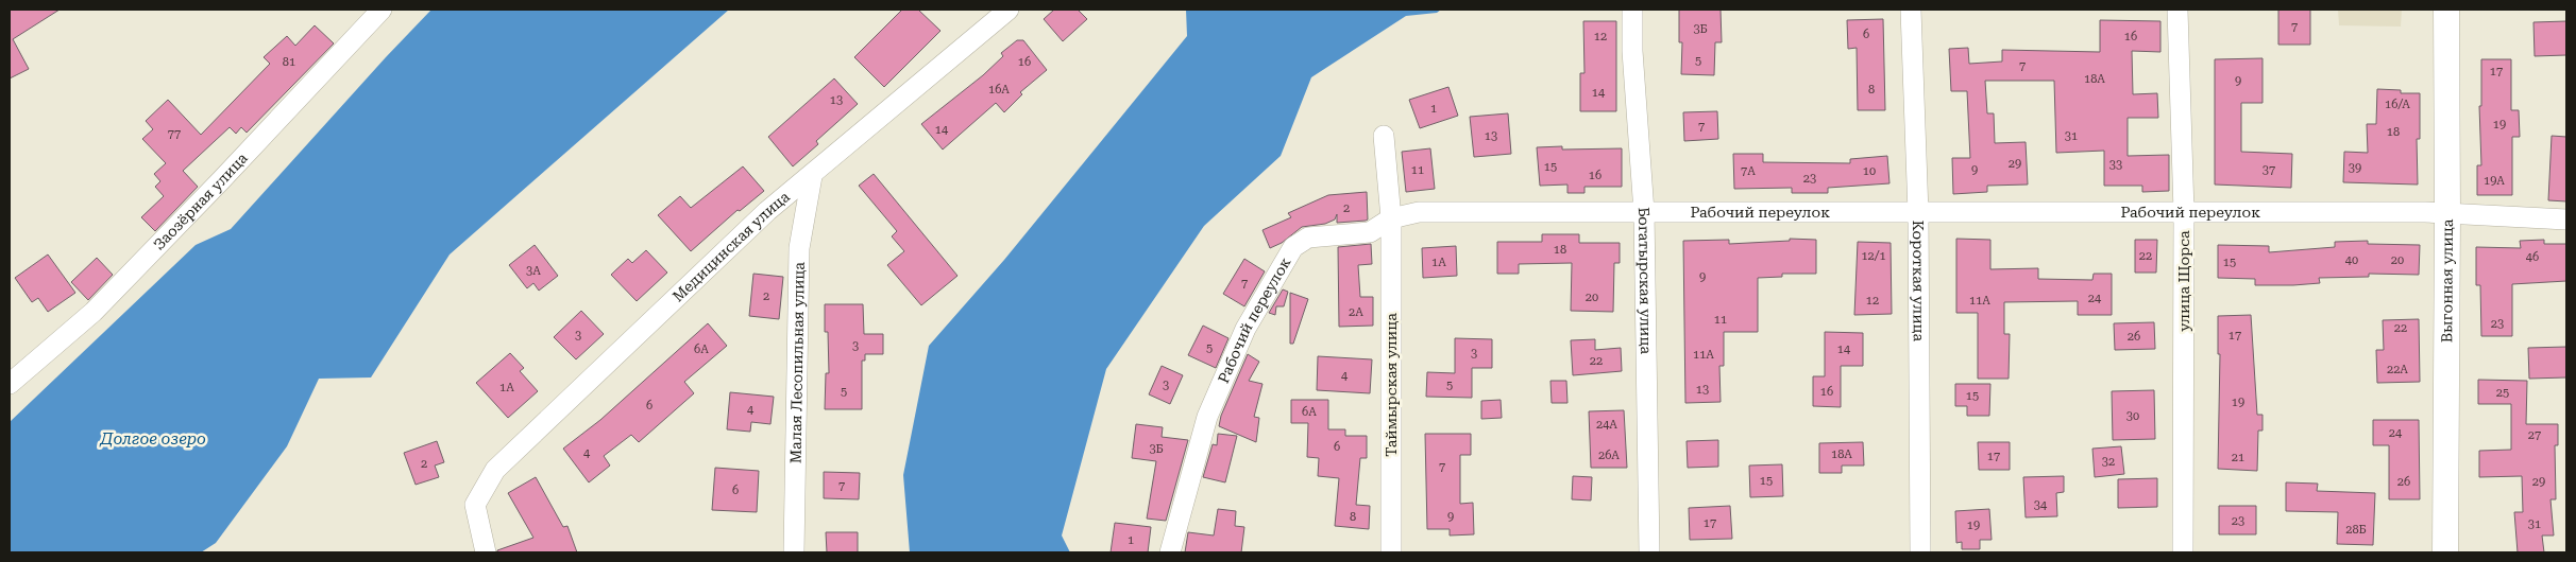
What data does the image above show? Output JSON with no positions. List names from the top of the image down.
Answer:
{
  "streets": {
    "street": [
      "Заозёрная улица",
      "Рабочий переулок",
      "Медицинская улица",
      "Богатырская улица",
      "Короткая улица",
      "улица Щорса",
      "Выгонная улица",
      "Малая Лесопильная улица",
      "Таймырская улица"
    ]
  },
  "crossings": [
    ["Рабочий переулок", "Богатырская улица"],
    ["Рабочий переулок", "Короткая улица"],
    ["Рабочий переулок", "улица Щорса"],
    ["Рабочий переулок", "Выгонная улица"],
    ["Рабочий переулок", "Таймырская улица"],
    ["Медицинская улица", "Малая Лесопильная улица"]
  ],
  "water": ["Долгое озеро"],
  "house_numbers": [
    "7",
    "3Б",
    "6",
    "12",
    "16",
    "5",
    "81",
    "16",
    "7",
    "17",
    "18А",
    "9",
    "16А",
    "8",
    "14",
    "13",
    "16/А",
    "1",
    "19",
    "7",
    "14",
    "18",
    "77",
    "13",
    "31",
    "29",
    "33",
    "15",
    "39",
    "11",
    "9",
    "37",
    "7А",
    "10",
    "16",
    "23",
    "19А",
    "2",
    "18",
    "12/1",
    "22",
    "46",
    "40",
    "20",
    "1А",
    "15",
    "3А",
    "9",
    "7",
    "2",
    "20",
    "24",
    "12",
    "11А",
    "2А",
    "11",
    "23",
    "22",
    "3",
    "17",
    "26",
    "3",
    "5",
    "6А",
    "14",
    "3",
    "11А",
    "22",
    "22А",
    "4",
    "3",
    "5",
    "1А",
    "13",
    "5",
    "16",
    "25",
    "15",
    "19",
    "6",
    "4",
    "6А",
    "30",
    "24А",
    "24",
    "27",
    "6",
    "3Б",
    "4",
    "18А",
    "26А",
    "17",
    "21",
    "32",
    "2",
    "7",
    "15",
    "26",
    "29",
    "7",
    "6",
    "34",
    "8",
    "9",
    "23",
    "17",
    "31",
    "19",
    "28Б",
    "1"
  ]
}
